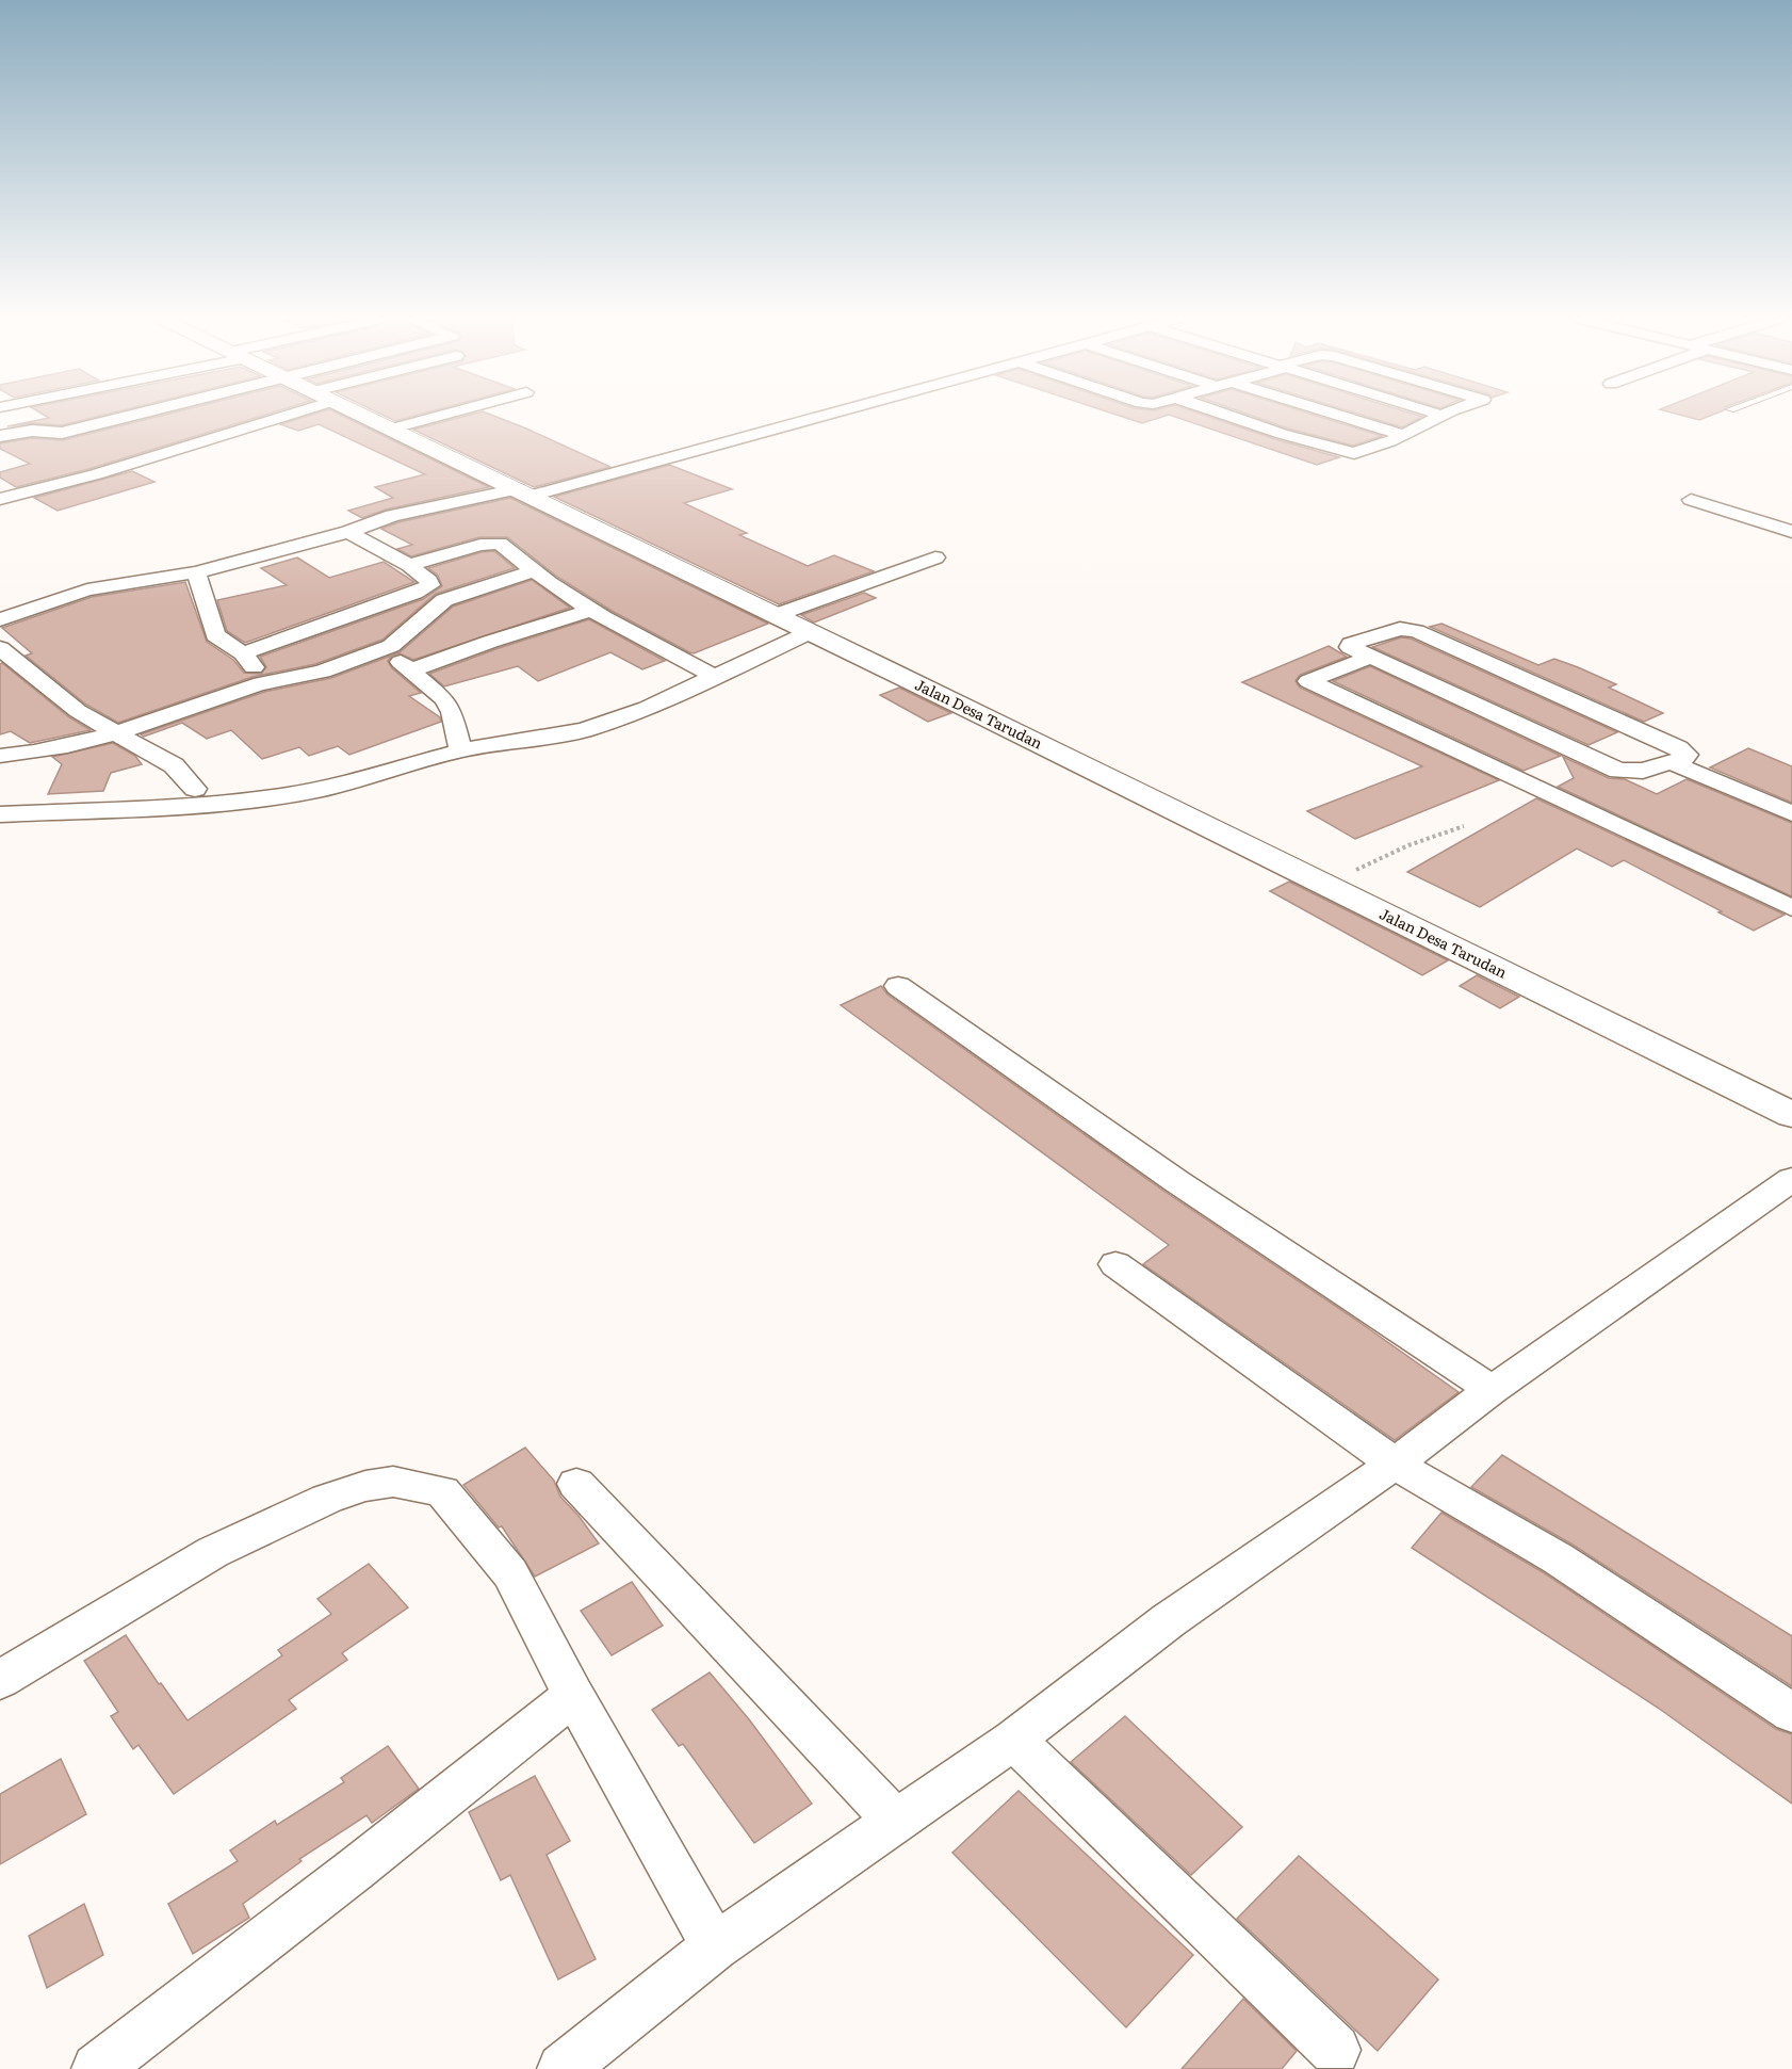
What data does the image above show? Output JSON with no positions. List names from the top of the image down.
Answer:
{
  "streets": {
    "street": ["Jalan Desa Tarudan"]
  }
}
